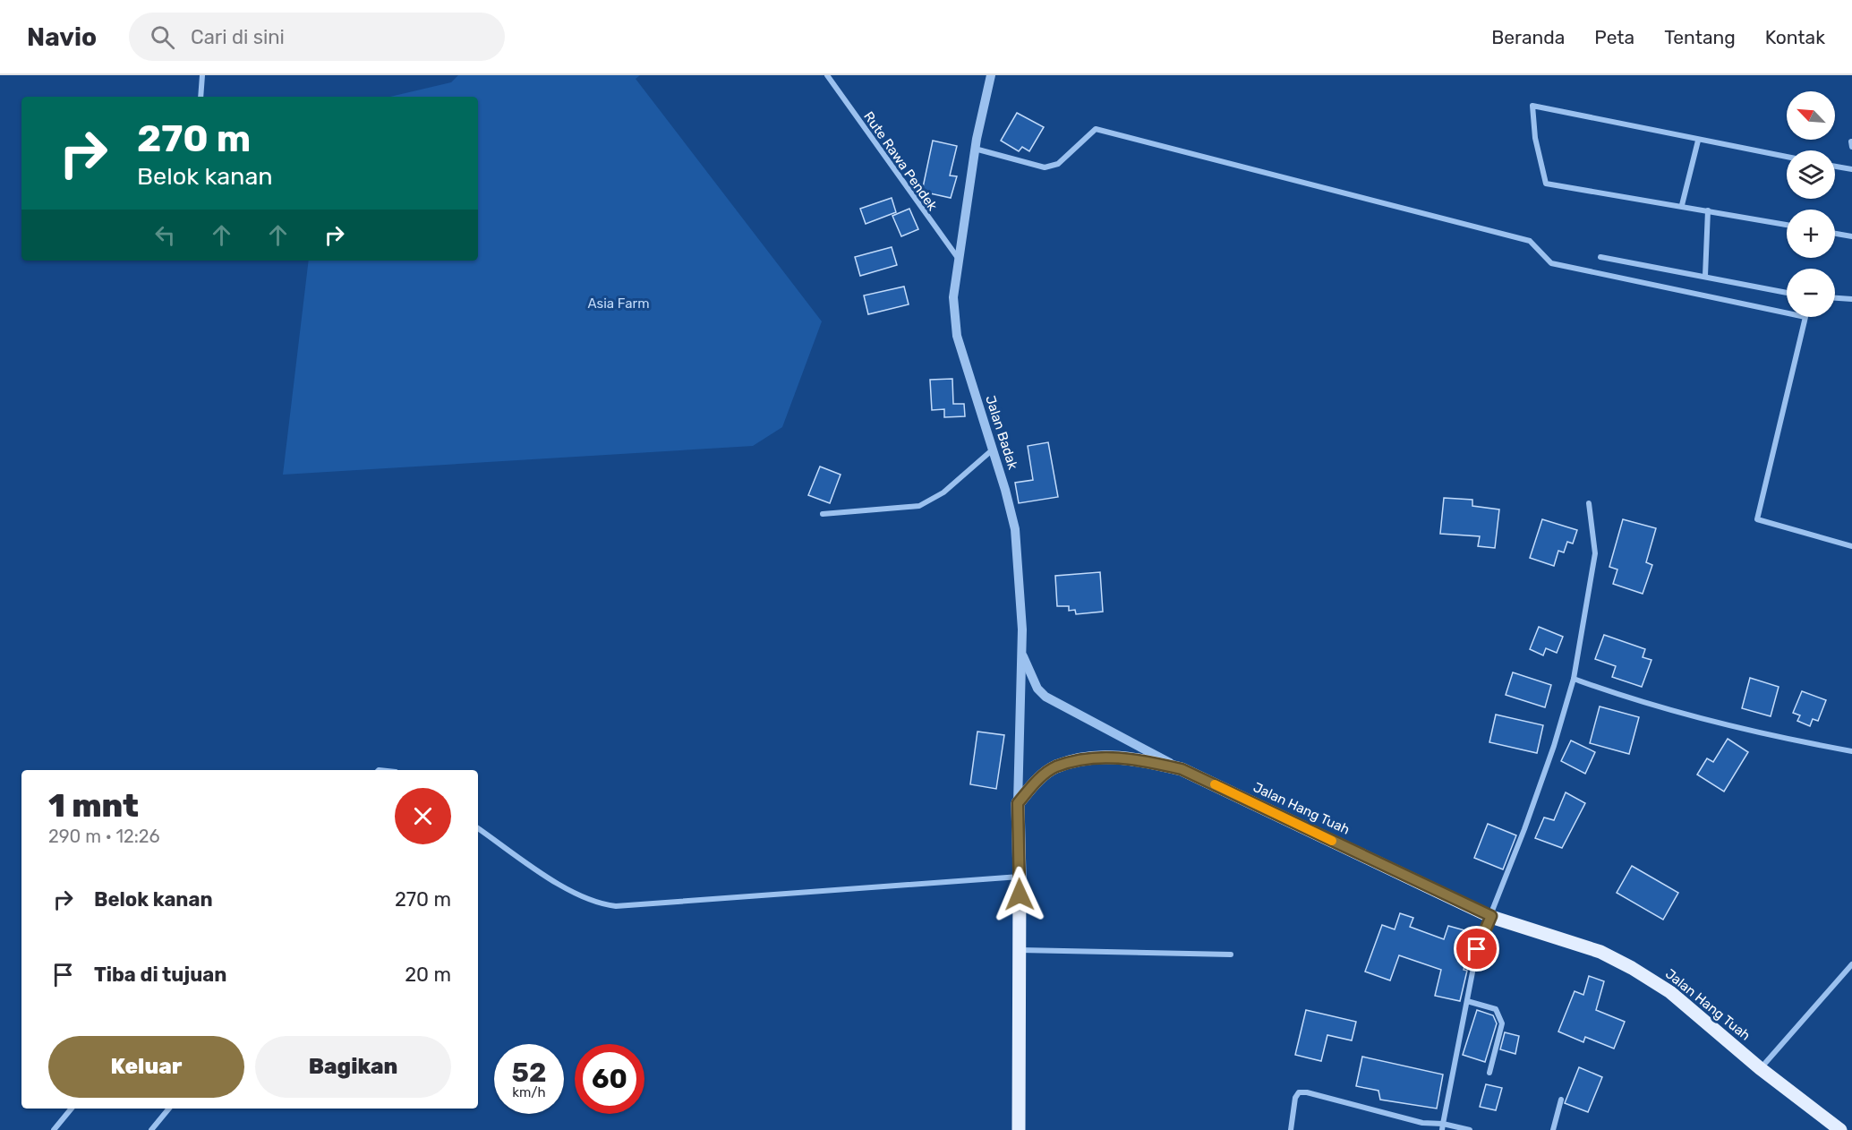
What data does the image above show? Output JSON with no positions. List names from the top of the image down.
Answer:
{
  "streets": {
    "main road": ["Jalan Hang Tuah"],
    "street": ["Rute Rawa Pendek", "Jalan Badak"]
  },
  "crossings": [
    ["Rute Rawa Pendek", "Jalan Badak"],
    ["Jalan Badak", "Jalan Hang Tuah"]
  ],
  "parks": ["Asia Farm"],
  "north": "top left",
  "page": {
    "header": "Navio",
    "search": "Cari di sini",
    "nav": [
      "Beranda",
      "Peta",
      "Tentang",
      "Kontak"
    ],
    "map_buttons": ["+", "−"],
    "turn": ["270 m", "Belok kanan"],
    "heading": ["1 mnt", "290 m · 12:26"],
    "list": [
      {
        "name": "Belok kanan",
        "value": "270 m"
      },
      {
        "name": "Tiba di tujuan",
        "value": "20 m"
      }
    ],
    "buttons": ["Keluar", "Bagikan"],
    "speed": "52 km/h",
    "limit": "60"
  }
}
